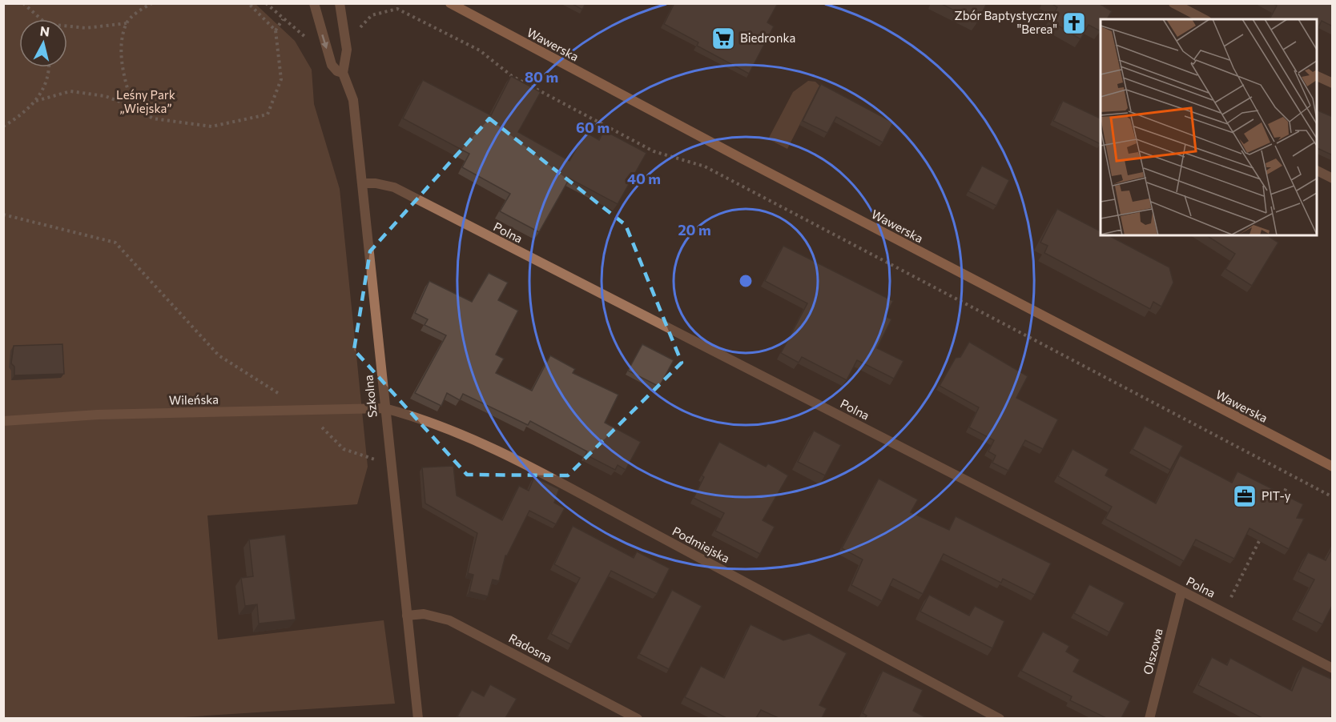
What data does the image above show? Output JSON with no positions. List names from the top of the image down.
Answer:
{
  "streets": {
    "street": [
      "Wawerska",
      "Polna",
      "Szkolna",
      "Wileńska",
      "Podmiejska",
      "Radosna",
      "Olszowa"
    ]
  },
  "crossings": [
    ["Polna", "Szkolna"],
    ["Polna", "Olszowa"],
    ["Szkolna", "Wileńska"],
    ["Szkolna", "Podmiejska"],
    ["Szkolna", "Radosna"],
    ["Wileńska", "Podmiejska"]
  ],
  "parks": ["Leśny Park „Wiejska”"],
  "places": {
    "church": ["Zbór Baptystyczny \"Berea\""],
    "supermarket": ["Biedronka"],
    "office": ["PIT-y"]
  },
  "north": "top",
  "rings": [
    "80 m",
    "60 m",
    "40 m",
    "20 m"
  ]
}
